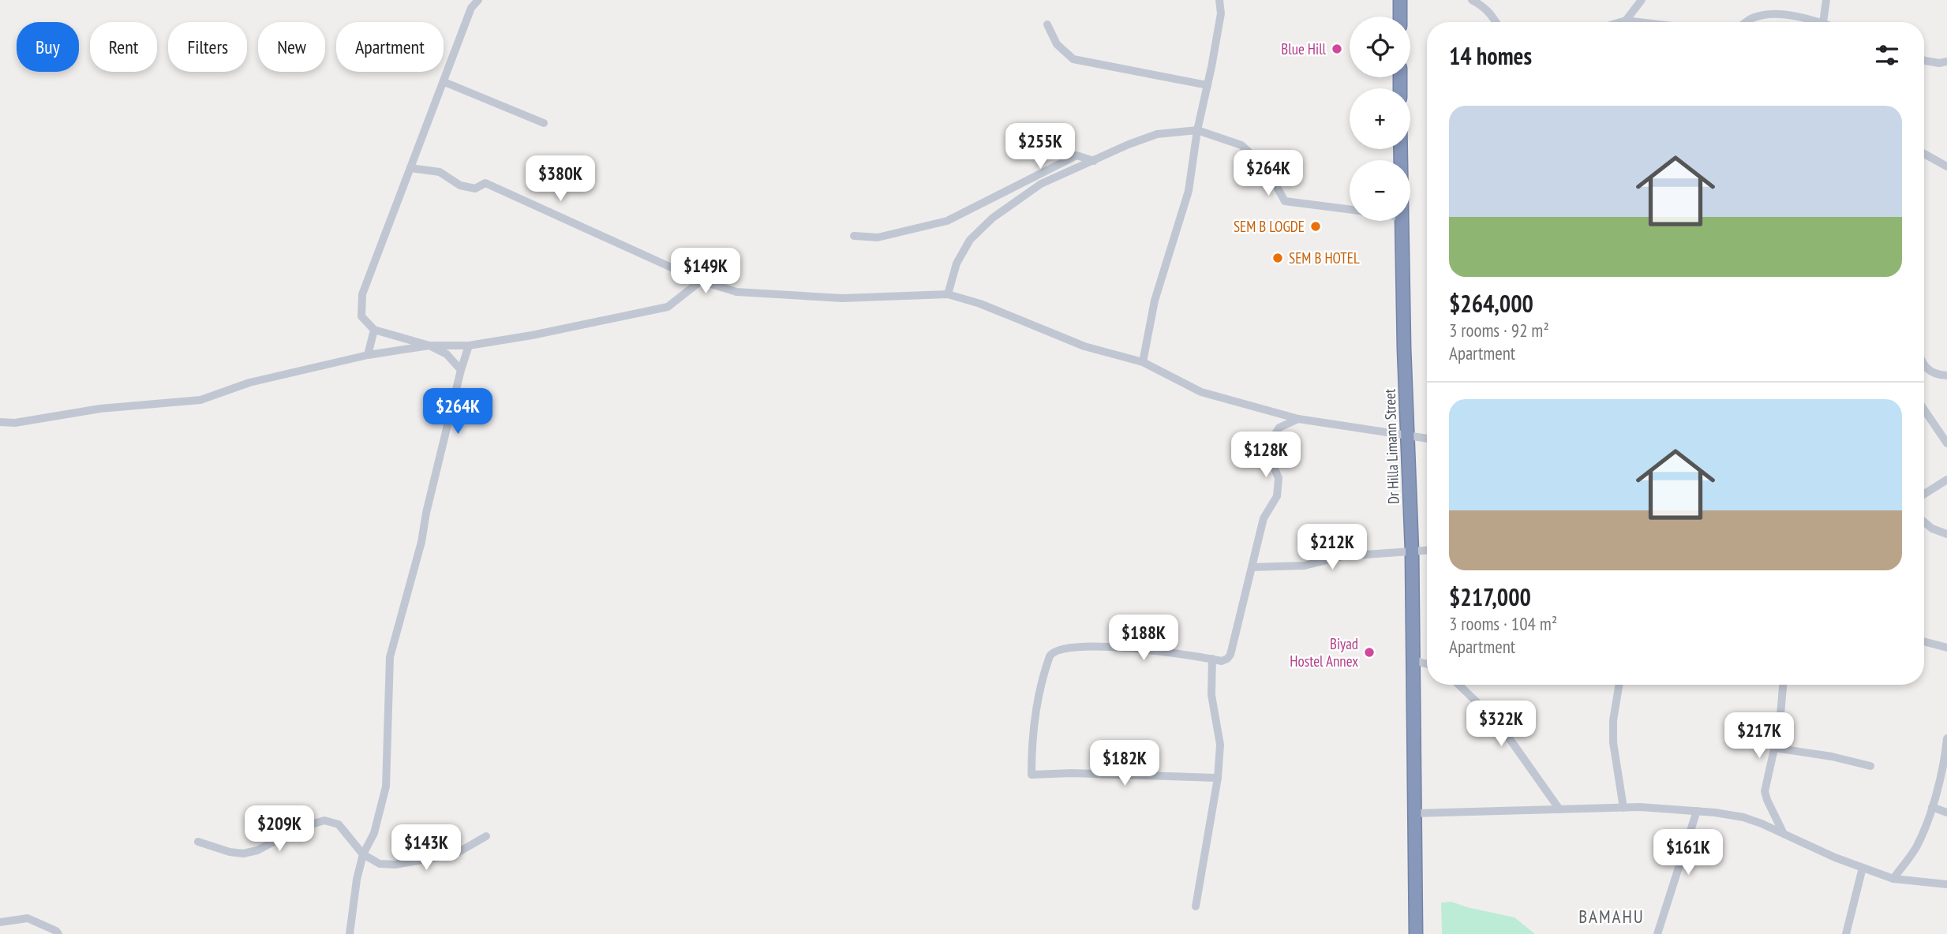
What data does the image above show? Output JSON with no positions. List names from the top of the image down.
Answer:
{
  "streets": {
    "highway": ["Dr Hilla Limann Street"]
  },
  "districts": ["BAMAHU"],
  "places": [
    "Blue Hill",
    "SEM B LOGDE",
    "SEM B HOTEL",
    "Biyad Hostel Annex"
  ],
  "page": {
    "map_buttons": ["+", "−"],
    "chip": [
      "Buy",
      "Rent",
      "Filters",
      "New",
      "Apartment"
    ],
    "heading": "14 homes",
    "list": [
      {
        "name": "$264,000",
        "note": "3 rooms · 92 m² · Apartment"
      },
      {
        "name": "$217,000",
        "note": "3 rooms · 104 m² · Apartment"
      }
    ],
    "price": [
      "$255K",
      "$264K",
      "$380K",
      "$149K",
      "$264K",
      "$128K",
      "$212K",
      "$188K",
      "$322K",
      "$217K",
      "$182K",
      "$209K",
      "$143K",
      "$161K"
    ]
  }
}
